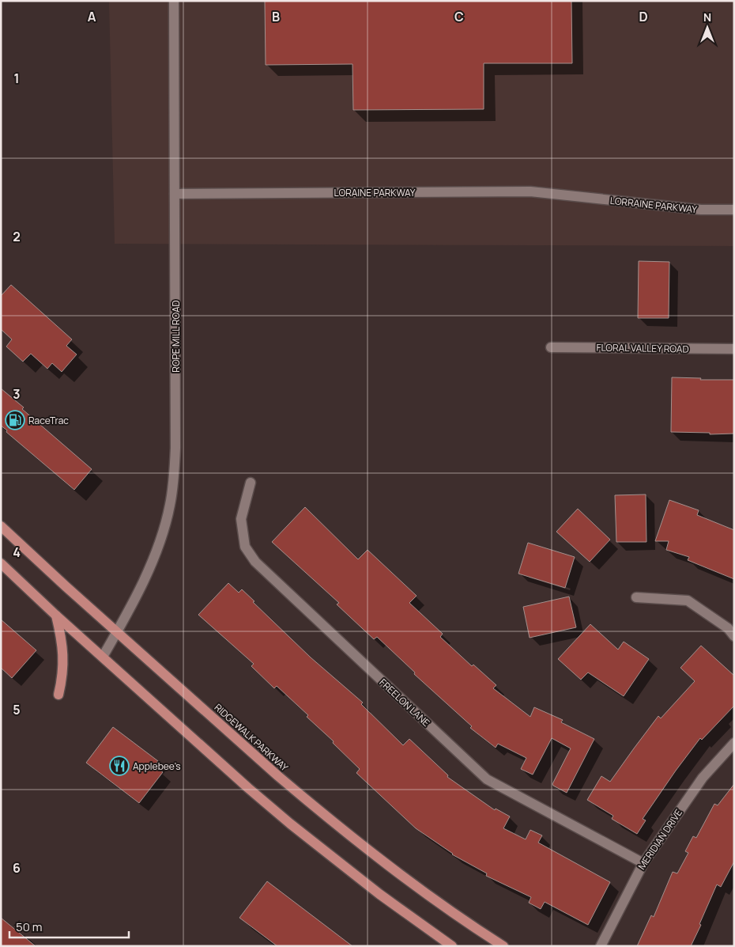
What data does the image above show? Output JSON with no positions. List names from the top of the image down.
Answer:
{
  "streets": {
    "main road": ["RIDGEWALK PARKWAY"],
    "street": [
      "LORAINE PARKWAY",
      "LORRAINE PARKWAY",
      "ROPE MILL ROAD",
      "FLORAL VALLEY ROAD",
      "FREELON LANE",
      "MERIDIAN DRIVE"
    ]
  },
  "crossings": [
    ["LORAINE PARKWAY", "LORRAINE PARKWAY"],
    ["LORAINE PARKWAY", "ROPE MILL ROAD"],
    ["ROPE MILL ROAD", "RIDGEWALK PARKWAY"],
    ["FREELON LANE", "MERIDIAN DRIVE"]
  ],
  "places": {
    "fuel station": ["RaceTrac"],
    "restaurant": ["Applebee's"]
  },
  "scale_bar": "50 m",
  "north": "top",
  "grid": {
    "columns": [
      "A",
      "B",
      "C",
      "D"
    ],
    "rows": [
      "1",
      "2",
      "3",
      "4",
      "5",
      "6"
    ]
  }
}
